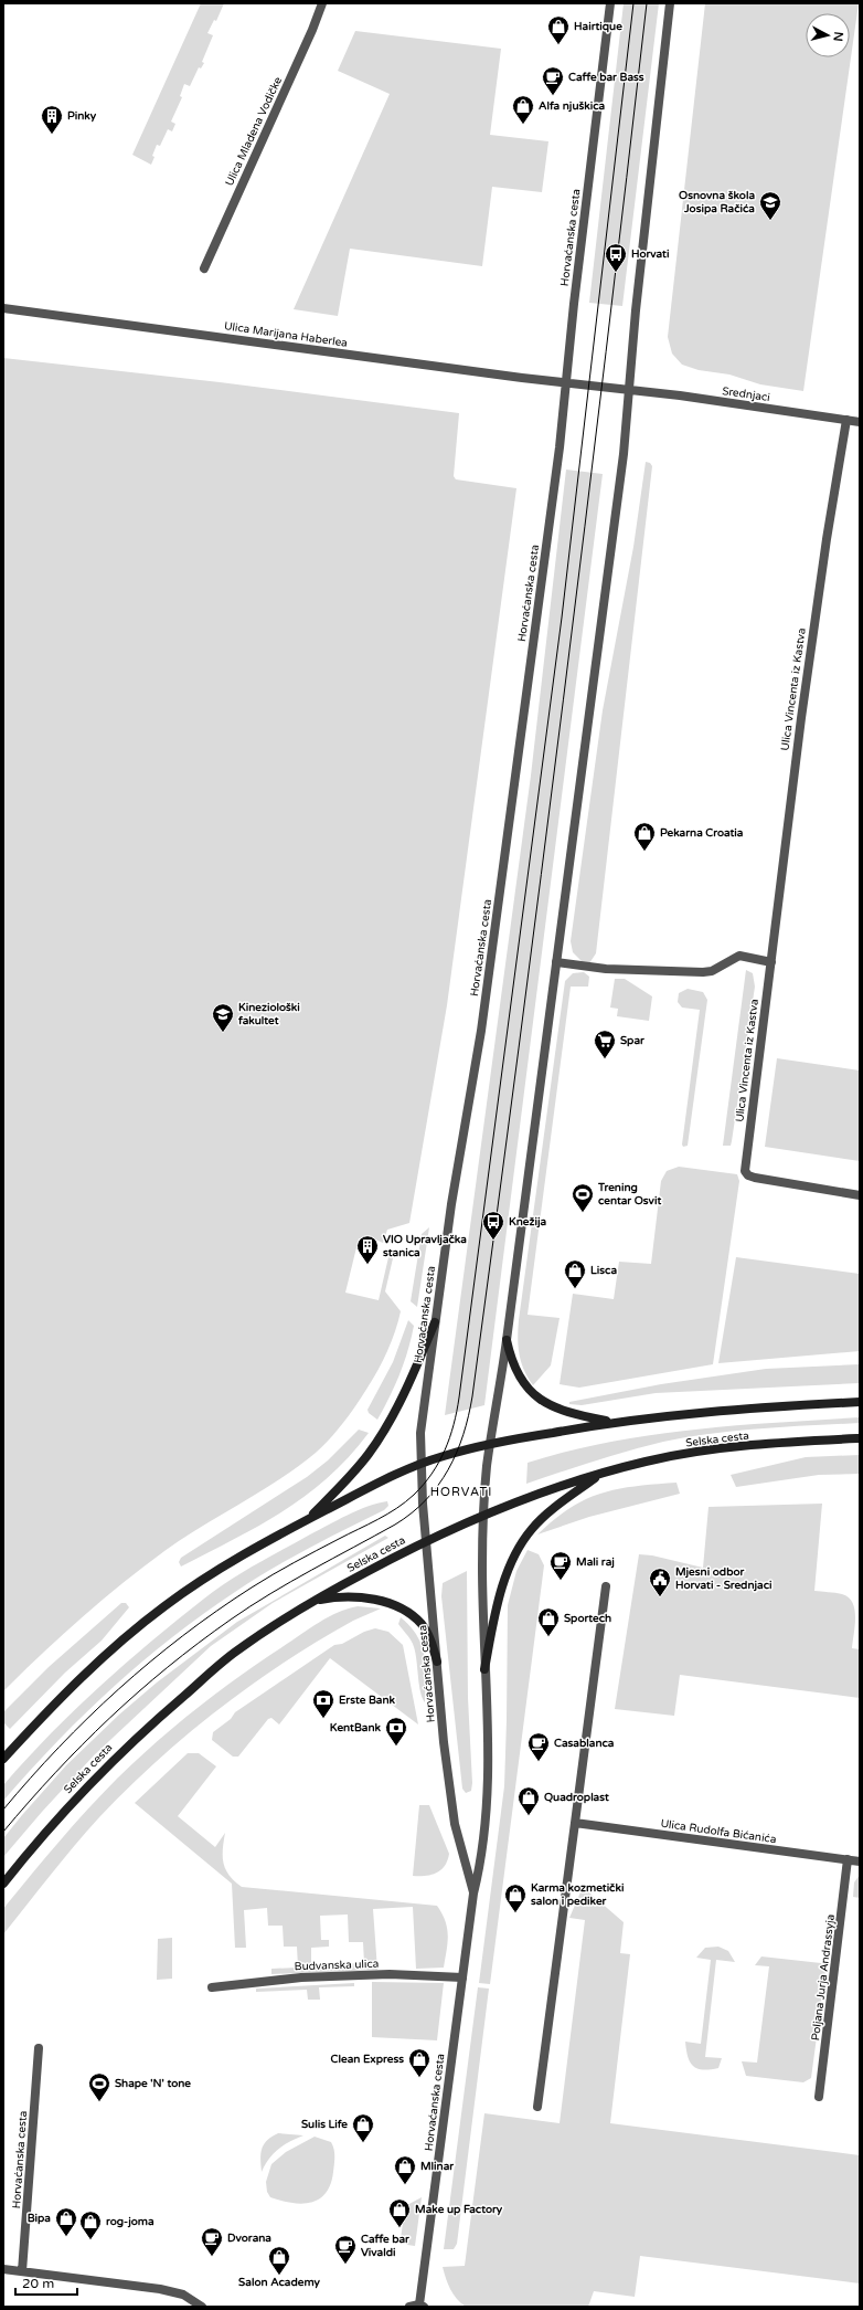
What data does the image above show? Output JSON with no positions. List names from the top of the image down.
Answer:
{
  "streets": {
    "main road": ["Selska cesta"],
    "street": [
      "Ulica Mladena Vodičke",
      "Horvaćanska cesta",
      "Ulica Marijana Haberlea",
      "Srednjaci",
      "Ulica Vincenta iz Kastva",
      "Ulica Rudolfa Bićanića",
      "Budvanska ulica",
      "Poljana Jurja Andrassyja"
    ]
  },
  "crossings": [
    ["Horvaćanska cesta", "Ulica Marijana Haberlea"],
    ["Horvaćanska cesta", "Srednjaci"],
    ["Horvaćanska cesta", "Selska cesta"],
    ["Horvaćanska cesta", "Budvanska ulica"],
    ["Ulica Marijana Haberlea", "Srednjaci"],
    ["Srednjaci", "Ulica Vincenta iz Kastva"],
    ["Ulica Rudolfa Bićanića", "Poljana Jurja Andrassyja"]
  ],
  "districts": ["HORVATI"],
  "places": {
    "shop": [
      "Hairtique",
      "Alfa njuškica",
      "Pekarna Croatia",
      "Lisca",
      "Sportech",
      "Quadroplast",
      "Karma kozmetički salon i pediker",
      "Clean Express",
      "Sulis Life",
      "Mlinar",
      "Make up Factory",
      "Bipa",
      "rog-joma",
      "Salon Academy"
    ],
    "cafe": [
      "Caffe bar Bass",
      "Mali raj",
      "Casablanca",
      "Dvorana",
      "Caffe bar Vivaldi"
    ],
    "building": ["Pinky", "VIO Upravljačka stanica"],
    "school or university": ["Osnovna škola Josipa Račića", "Kineziološki fakultet"],
    "bus stop": ["Horvati", "Knežija"],
    "supermarket": ["Spar"],
    "sports": ["Trening centar Osvit", "Shape 'N' tone"],
    "public building": ["Mjesni odbor Horvati - Srednjaci"],
    "bank": ["Erste Bank", "KentBank"]
  },
  "scale_bar": "20 m",
  "north": "right"
}
